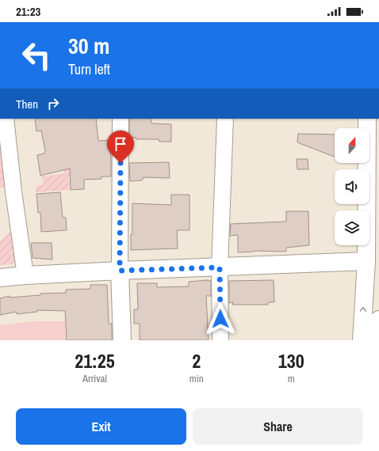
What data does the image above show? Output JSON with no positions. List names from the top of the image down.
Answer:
{
  "north": "top",
  "page": {
    "status": "21:23",
    "turn": ["30 m", "Turn left"],
    "then": "Then",
    "eta": [
      "21:25",
      "Arrival",
      "2",
      "min",
      "130",
      "m"
    ],
    "buttons": ["Exit", "Share"]
  }
}
